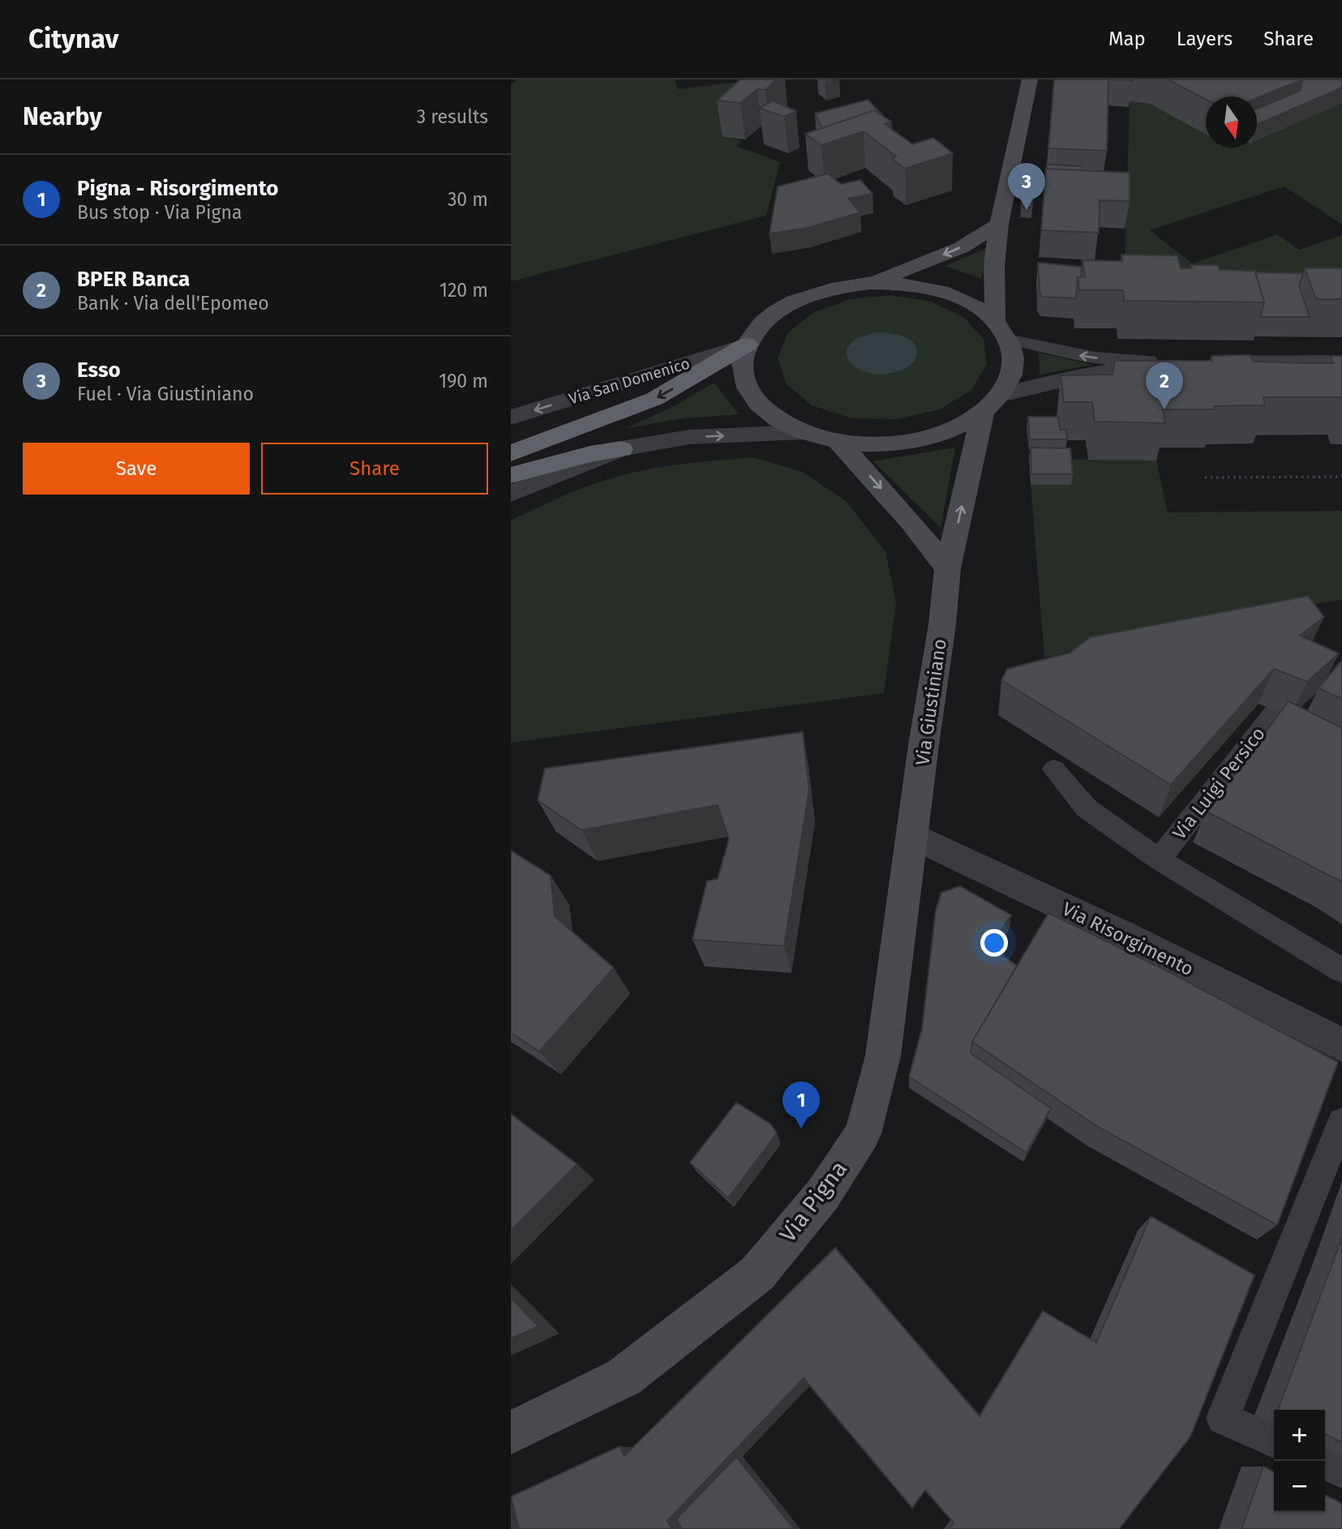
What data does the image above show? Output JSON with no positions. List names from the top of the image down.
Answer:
{
  "streets": {
    "main road": ["Via Giustiniano", "Via Pigna"],
    "street": ["Via San Domenico", "Via Risorgimento"],
    "lane": ["Via Luigi Persico"]
  },
  "crossings": [
    ["Via Giustiniano", "Via Risorgimento"],
    ["Via Giustiniano", "Via Pigna"],
    ["Via Risorgimento", "Via Pigna"]
  ],
  "north": "bottom",
  "page": {
    "header": "Citynav",
    "nav": ["Map", "Layers", "Share"],
    "heading": ["Nearby", "3 results"],
    "list": [
      {
        "mark": "1",
        "name": "Pigna - Risorgimento",
        "note": "Bus stop · Via Pigna",
        "value": "30 m"
      },
      {
        "mark": "2",
        "name": "BPER Banca",
        "note": "Bank · Via dell'Epomeo",
        "value": "120 m"
      },
      {
        "mark": "3",
        "name": "Esso",
        "note": "Fuel · Via Giustiniano",
        "value": "190 m"
      }
    ],
    "pins": ["3", "2", "1"],
    "buttons": ["Save", "Share"],
    "map_buttons": ["+", "−"]
  }
}
